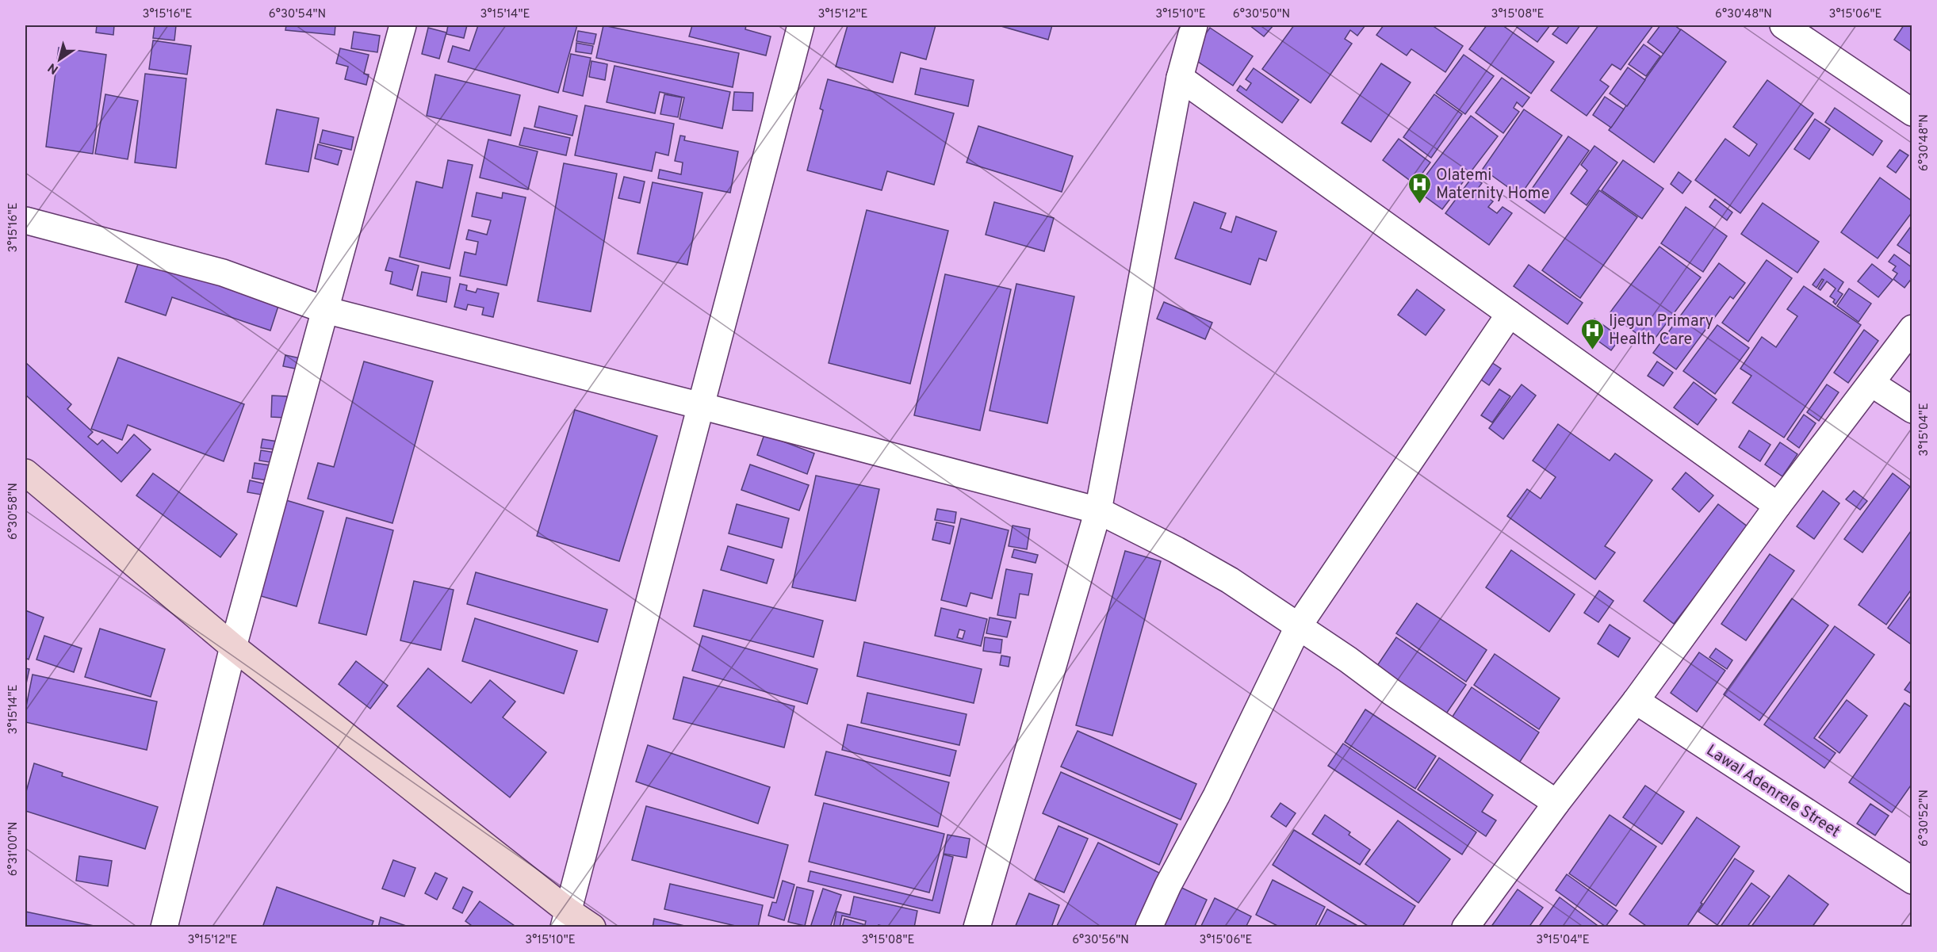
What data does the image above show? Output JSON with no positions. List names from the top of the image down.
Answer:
{
  "streets": {
    "street": ["Lawal Adenrele Street"]
  },
  "places": {
    "hospital": ["Olatemi Maternity Home", "Ijegun Primary Health Care"]
  },
  "north": "bottom left",
  "coordinates": [
    "3°15'16\"E",
    "6°30'54\"N",
    "3°15'14\"E",
    "3°15'12\"E",
    "3°15'10\"E",
    "6°30'50\"N",
    "3°15'08\"E",
    "6°30'48\"N",
    "3°15'06\"E",
    "3°15'04\"E",
    "6°30'58\"N",
    "6°30'52\"N",
    "6°31'00\"N",
    "6°30'56\"N"
  ]
}
